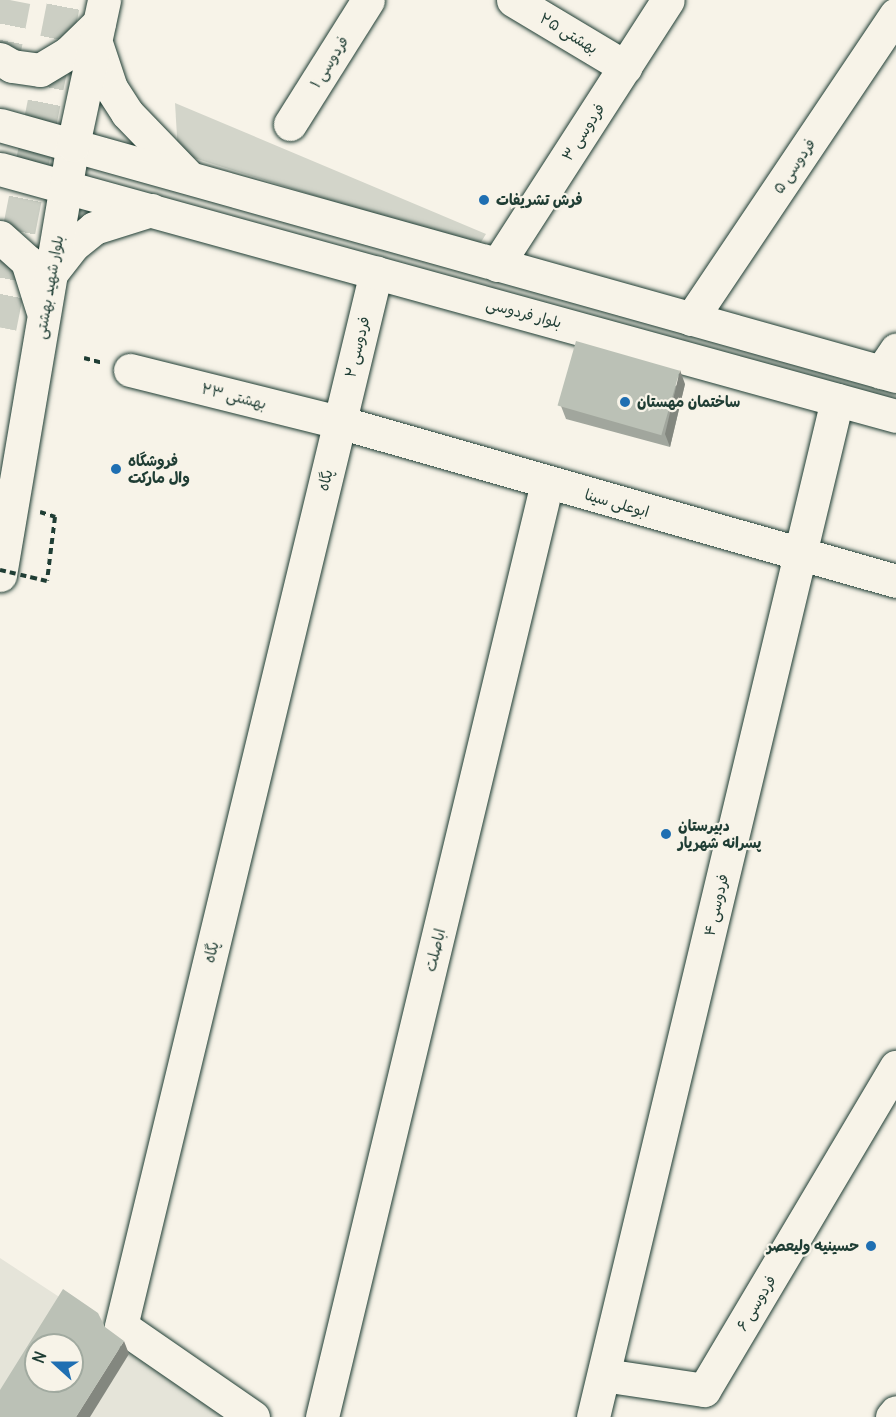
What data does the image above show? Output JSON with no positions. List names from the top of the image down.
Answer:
{
  "streets": {
    "street": [
      "بهشتی ۲۵",
      "فردوسی ۱",
      "فردوسی ۳",
      "فردوسی ۵",
      "بلوار شهید بهشتی",
      "بلوار فردوسی",
      "فردوسی ۲",
      "بهشتی ۲۳",
      "پگاه",
      "ابوعلی سینا",
      "فردوسی ۴",
      "اباصلت",
      "فردوسی ۶"
    ]
  },
  "crossings": [
    ["بهشتی ۲۵", "فردوسی ۳"],
    ["بلوار شهید بهشتی", "بلوار فردوسی"],
    ["بلوار فردوسی", "فردوسی ۲"],
    ["بلوار فردوسی", "فردوسی ۴"],
    ["فردوسی ۲", "بهشتی ۲۳"],
    ["فردوسی ۲", "پگاه"],
    ["فردوسی ۲", "ابوعلی سینا"],
    ["بهشتی ۲۳", "پگاه"],
    ["بهشتی ۲۳", "ابوعلی سینا"],
    ["پگاه", "ابوعلی سینا"],
    ["ابوعلی سینا", "فردوسی ۴"],
    ["ابوعلی سینا", "اباصلت"],
    ["فردوسی ۴", "فردوسی ۶"]
  ],
  "places": [
    "فرش تشریفات",
    "ساختمان مهستان",
    "فروشگاه وال مارکت",
    "دبیرستان پسرانه شهریار",
    "حسینیه ولیعصر"
  ],
  "north": "left"
}
